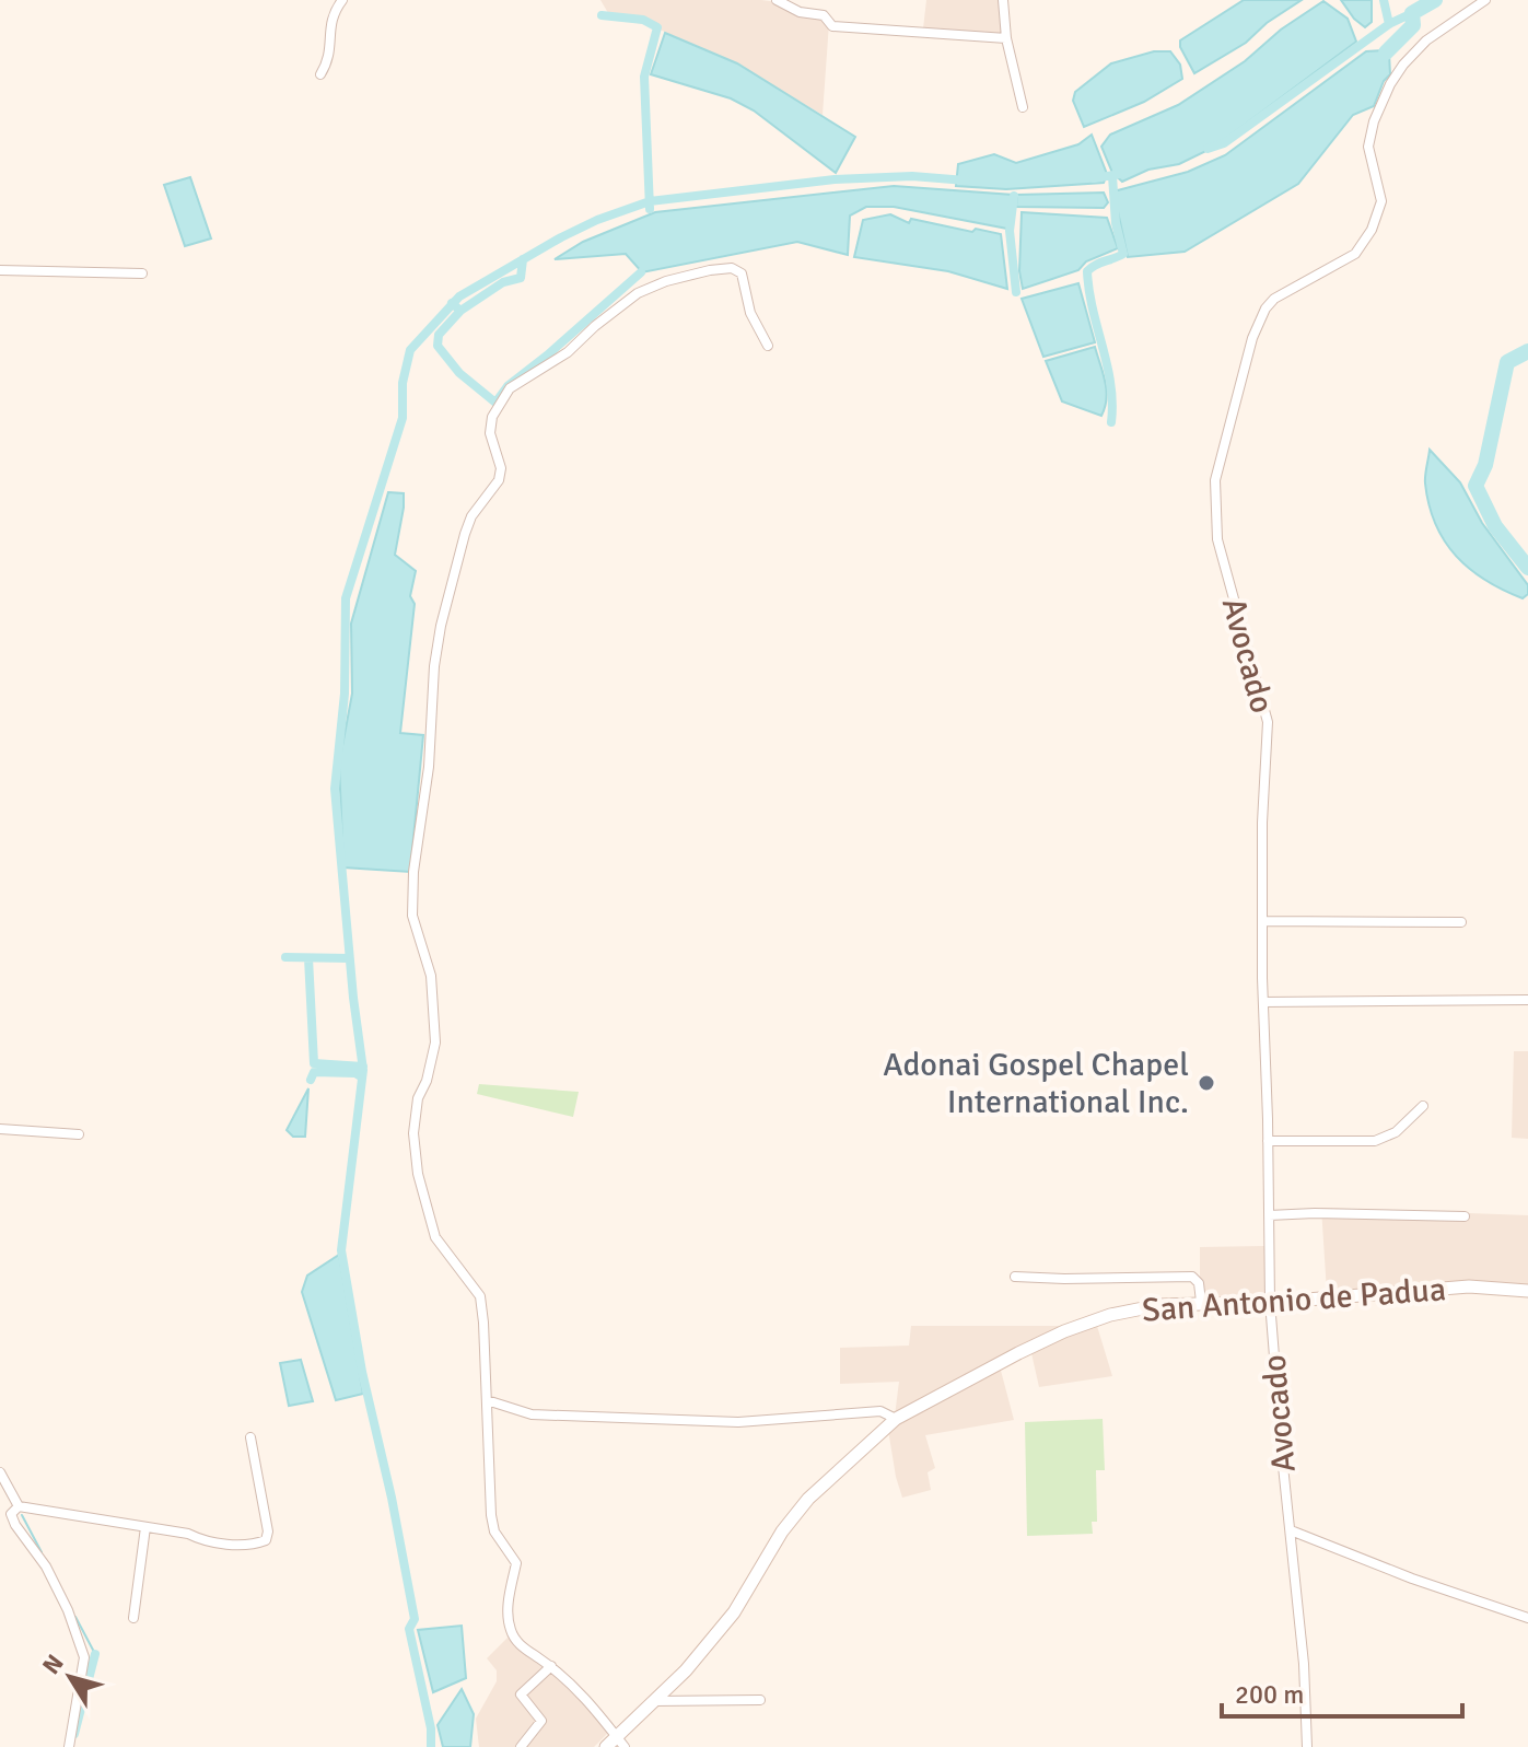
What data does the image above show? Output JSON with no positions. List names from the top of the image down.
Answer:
{
  "streets": {
    "street": ["Avocado", "San Antonio de Padua"]
  },
  "crossings": [
    ["Avocado", "San Antonio de Padua"]
  ],
  "places": ["Adonai Gospel Chapel International Inc."],
  "scale_bar": "200 m",
  "north": "top left"
}
